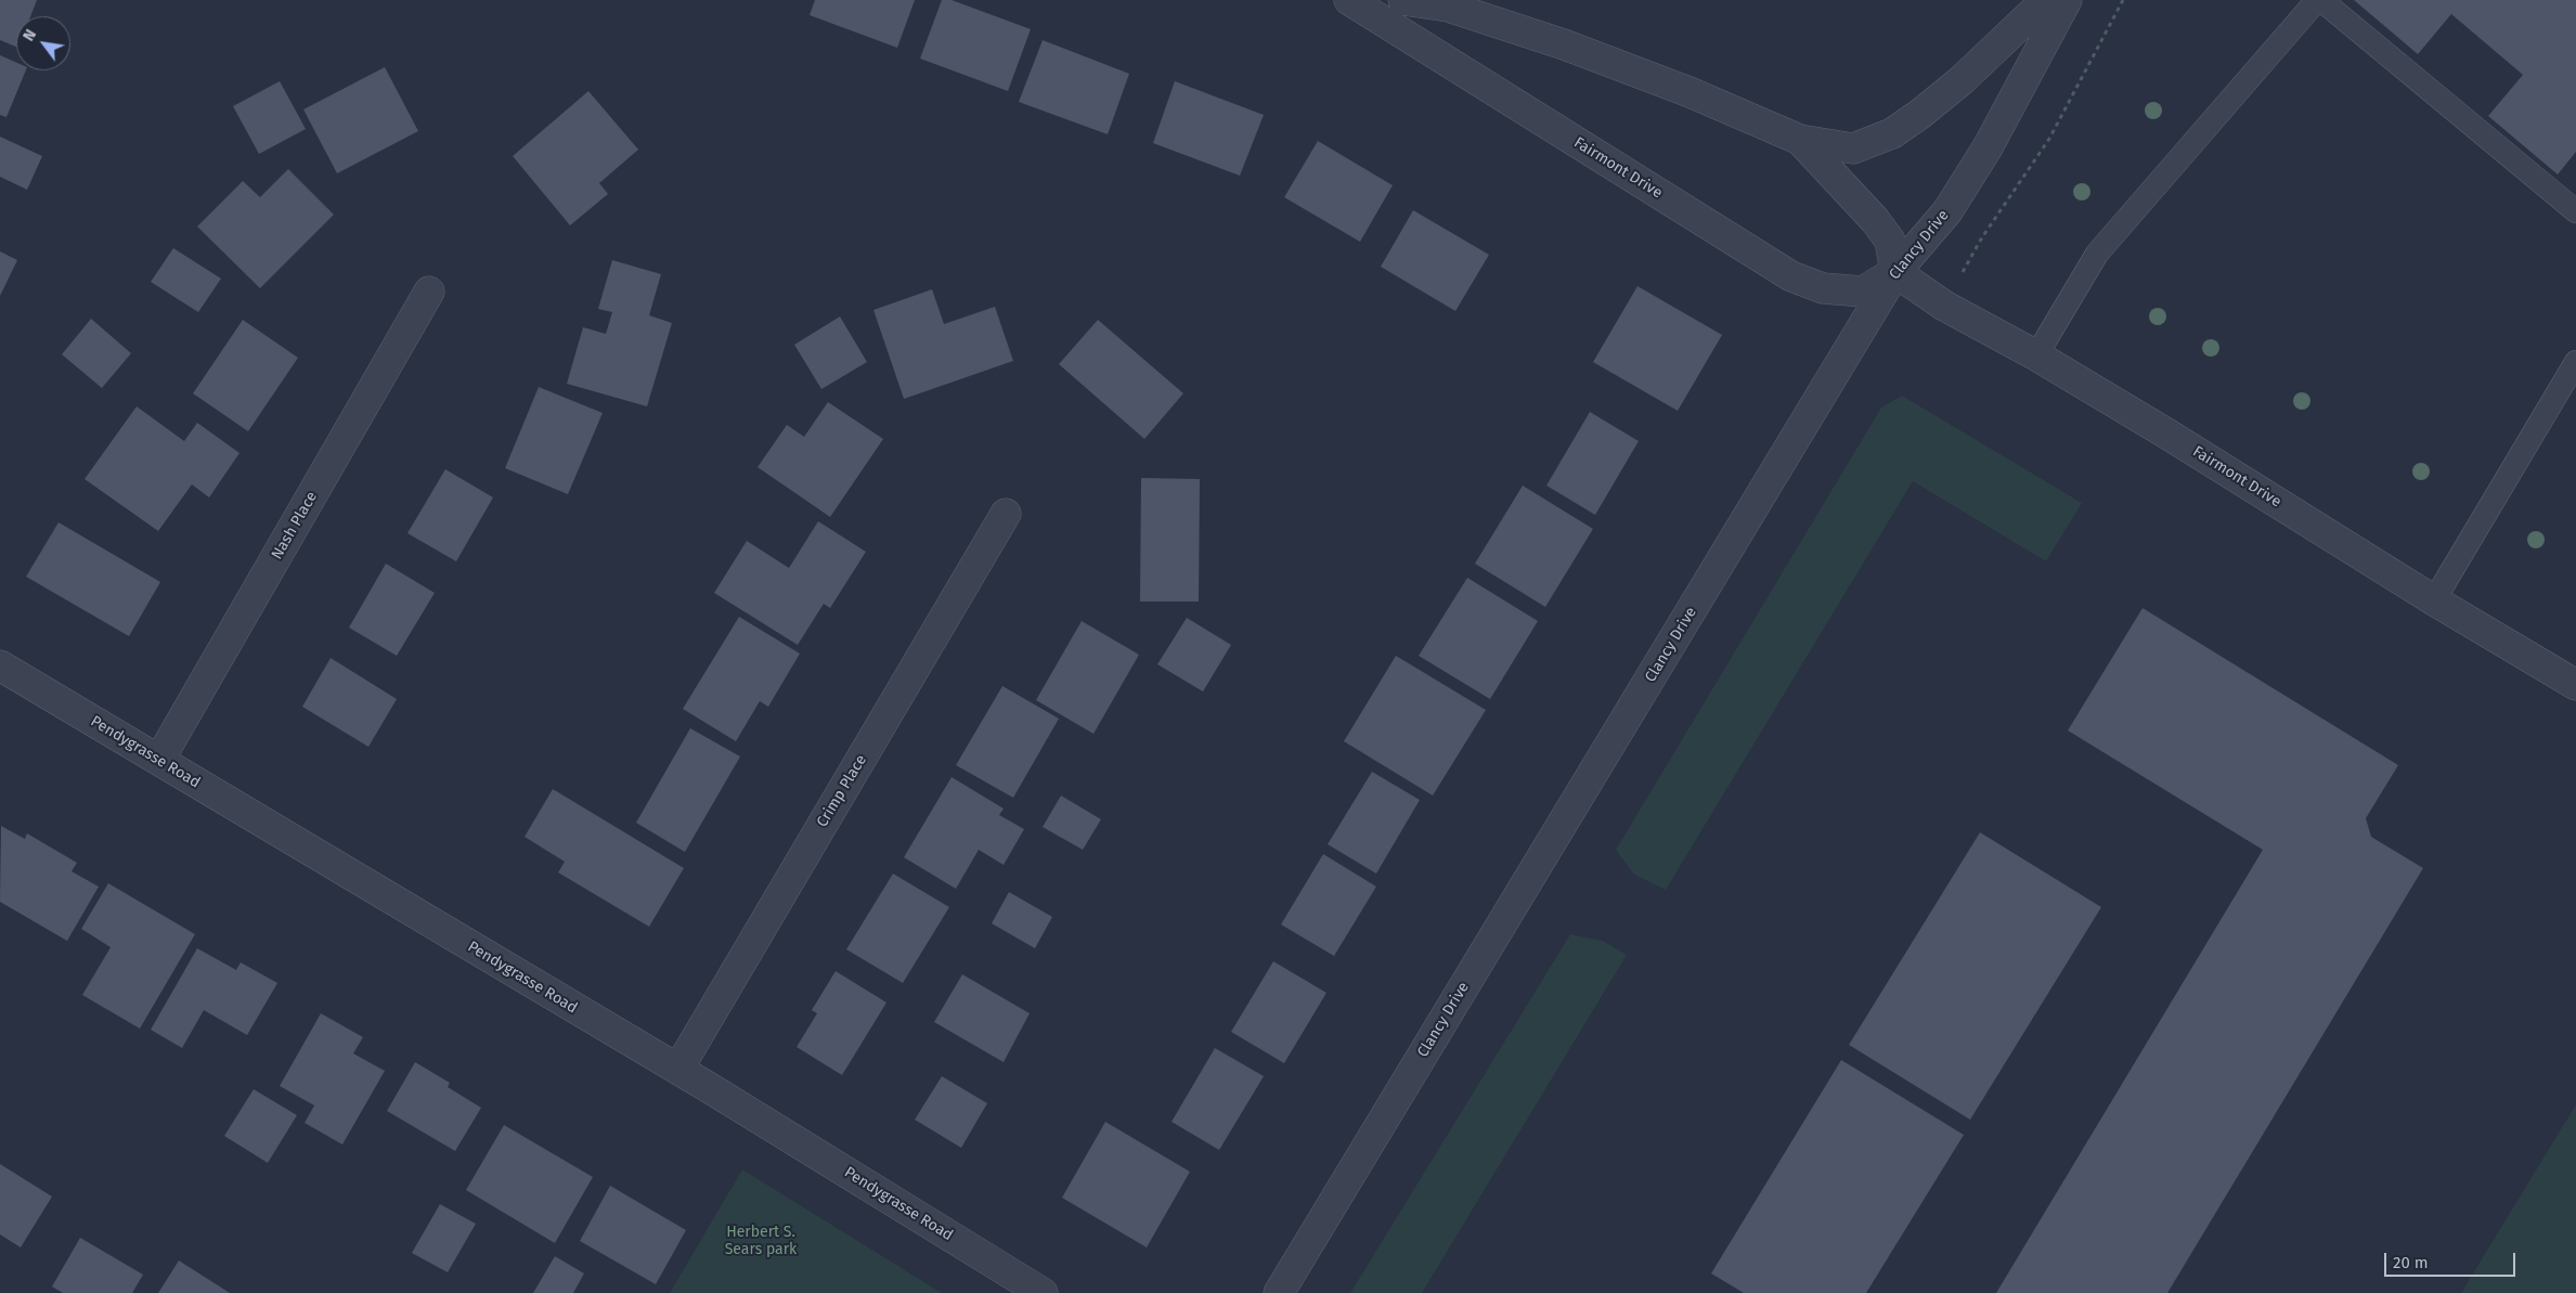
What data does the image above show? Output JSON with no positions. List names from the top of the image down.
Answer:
{
  "streets": {
    "street": [
      "Fairmont Drive",
      "Clancy Drive",
      "Nash Place",
      "Pendygrasse Road",
      "Crimp Place"
    ]
  },
  "crossings": [
    ["Fairmont Drive", "Clancy Drive"],
    ["Nash Place", "Pendygrasse Road"],
    ["Pendygrasse Road", "Crimp Place"]
  ],
  "parks": ["Herbert S. Sears park"],
  "scale_bar": "20 m",
  "north": "top left"
}
